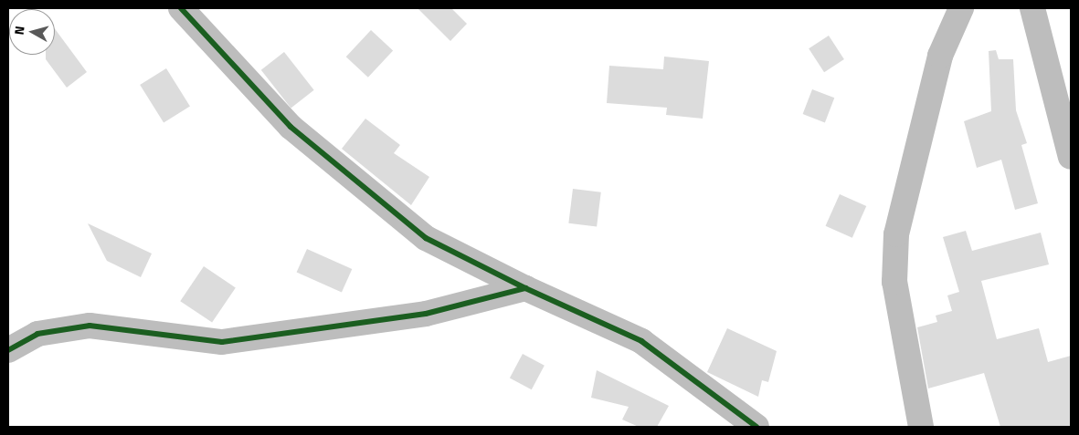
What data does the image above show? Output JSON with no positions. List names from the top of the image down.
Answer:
{
  "north": "left"
}
